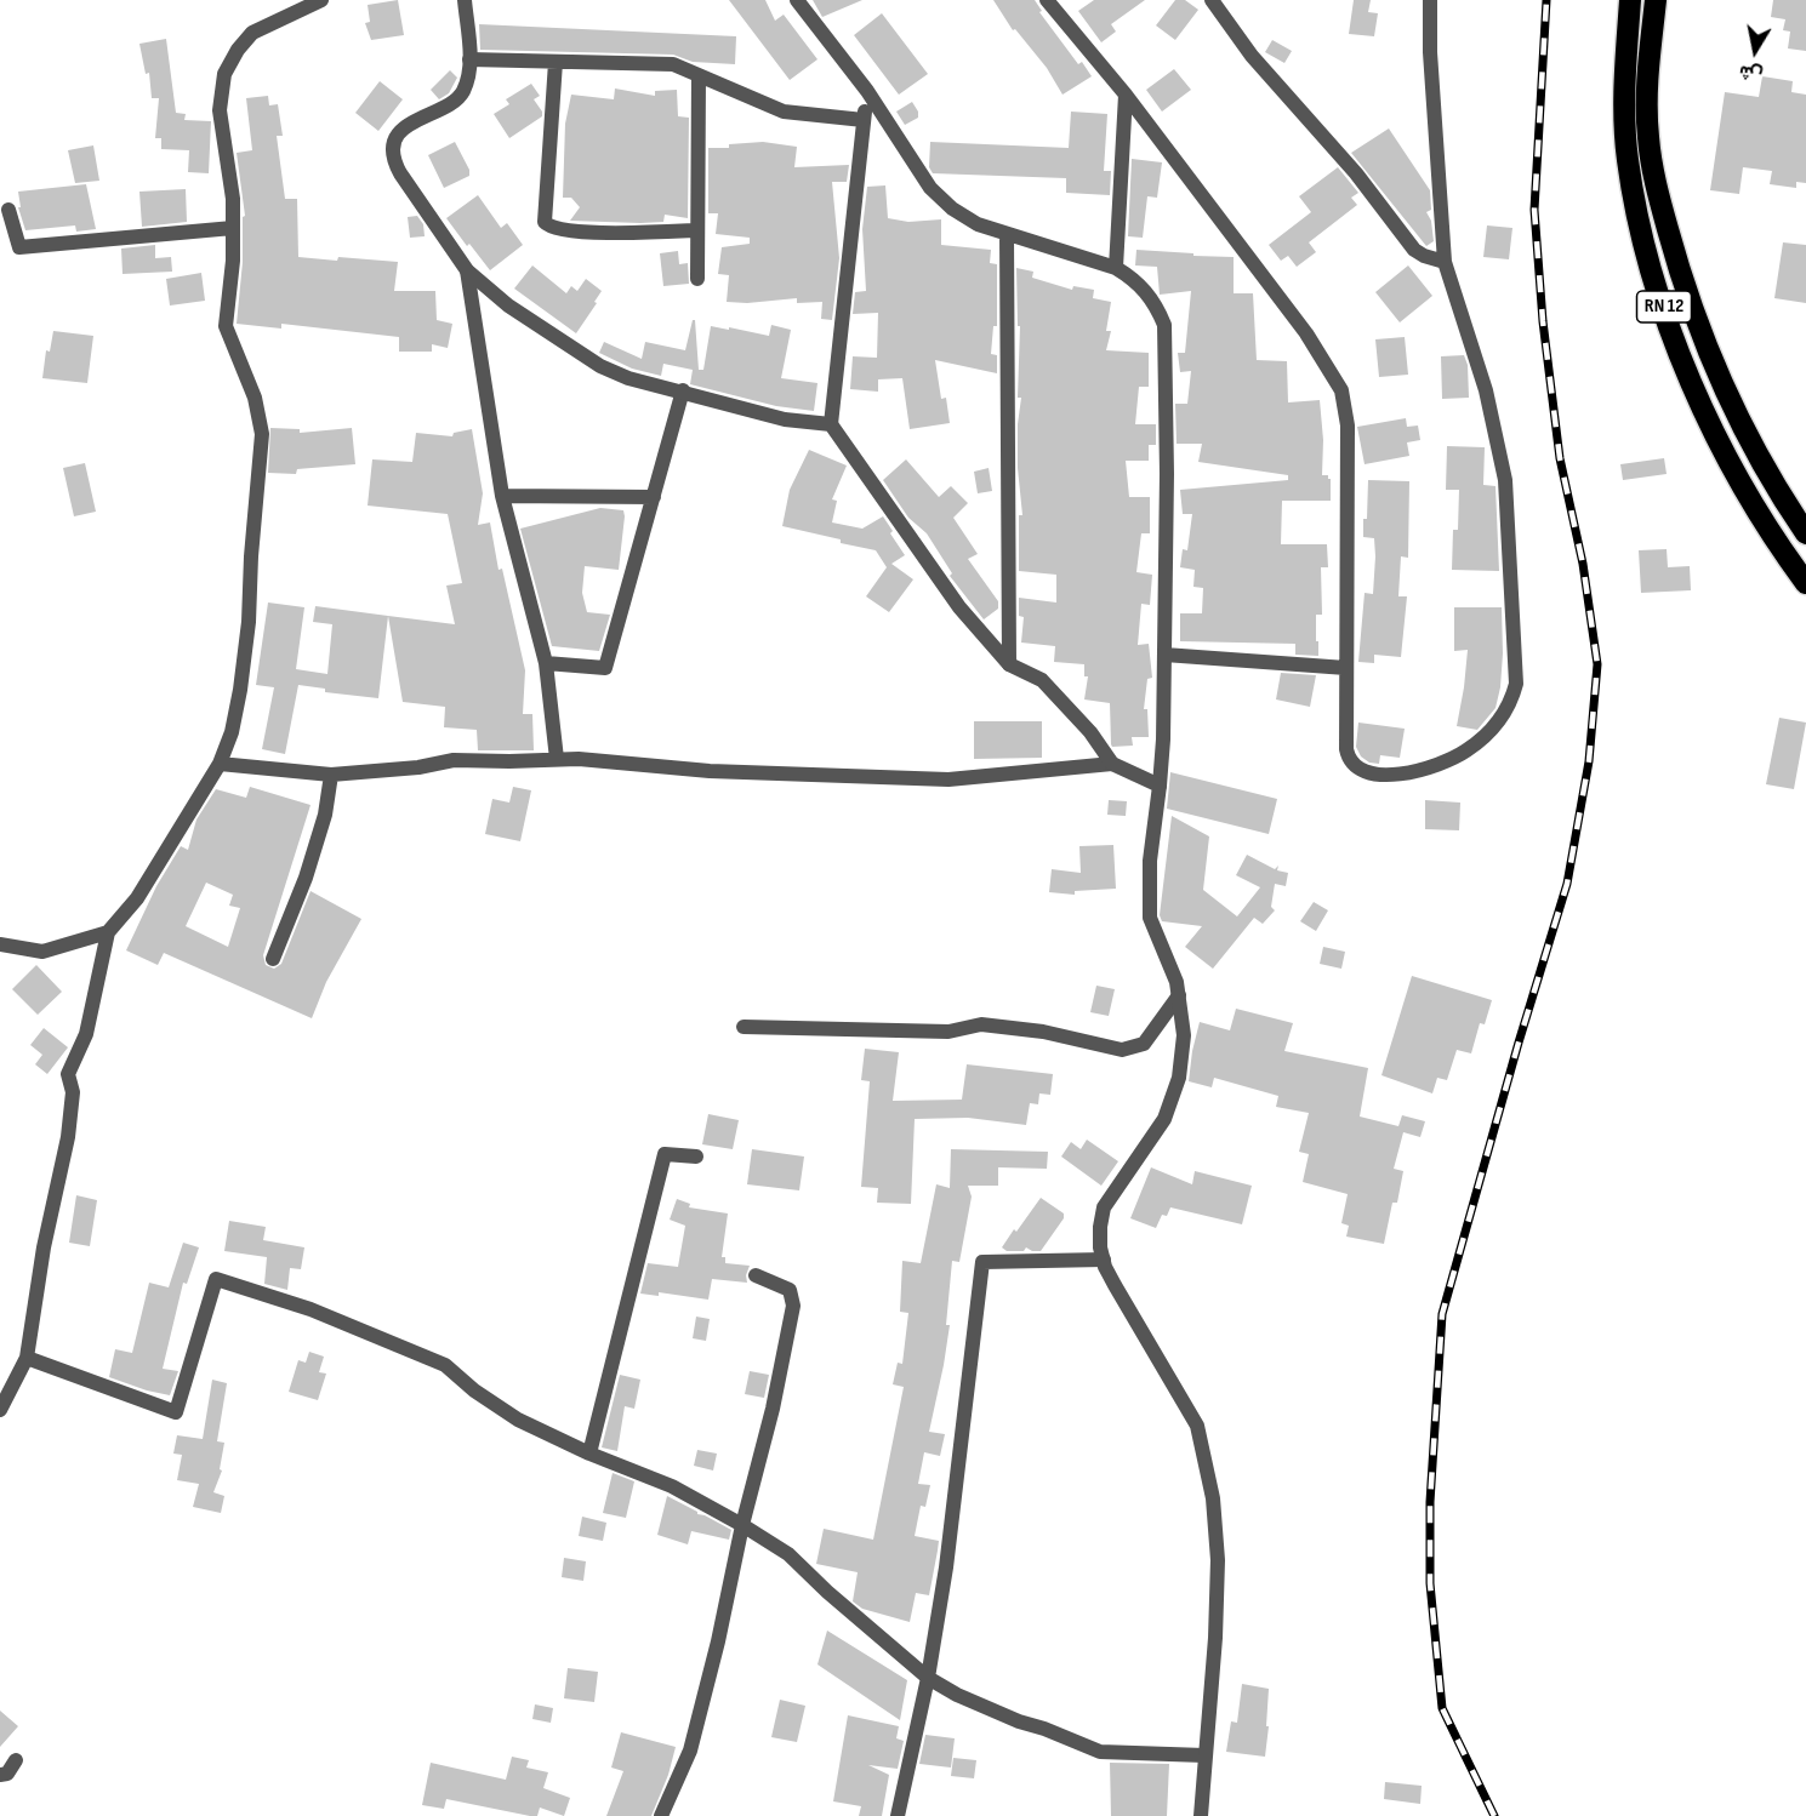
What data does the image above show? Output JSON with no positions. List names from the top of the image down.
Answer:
{
  "streets": {
    "highway": ["RN 12"]
  },
  "north": "bottom"
}
